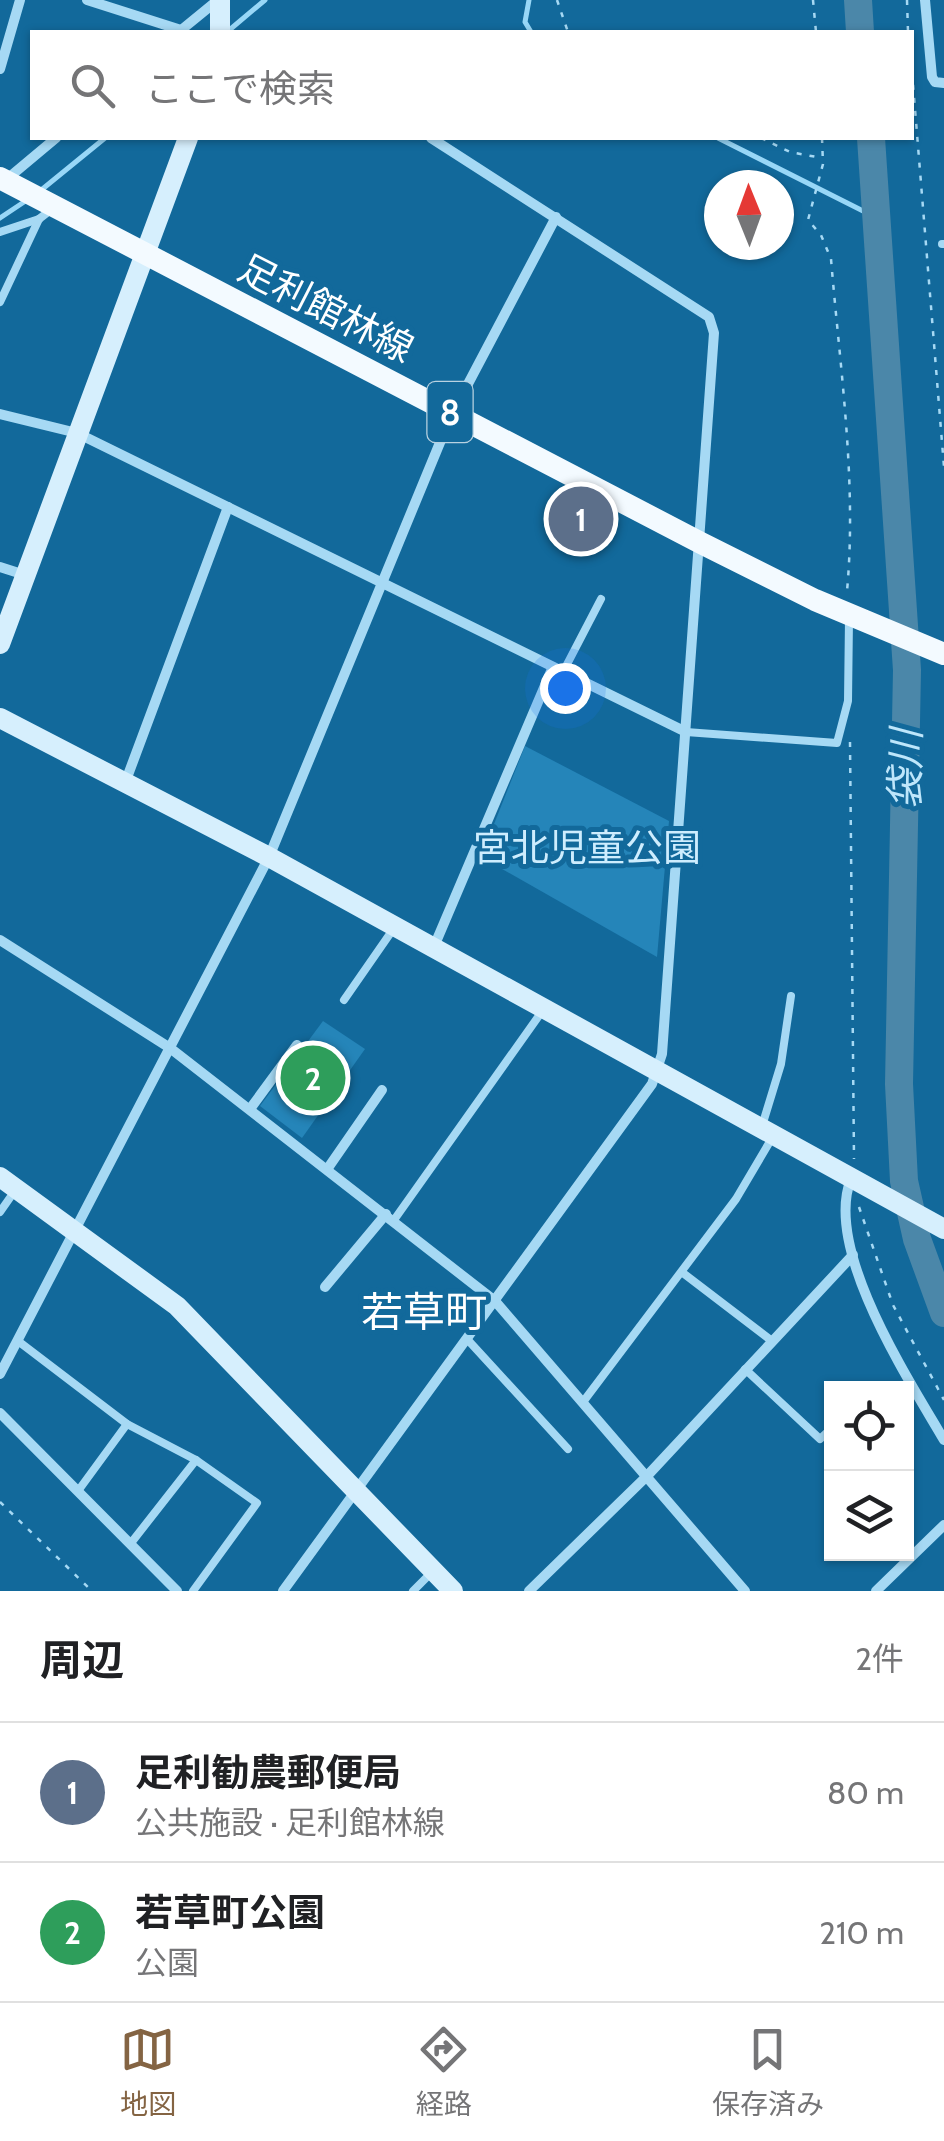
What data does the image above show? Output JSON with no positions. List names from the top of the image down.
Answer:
{
  "streets": {
    "main road": ["足利館林線", "8"]
  },
  "districts": ["若草町"],
  "water": ["袋川"],
  "parks": ["宮北児童公園"],
  "north": "top",
  "page": {
    "search": "ここで検索",
    "pins": ["1", "2"],
    "heading": ["周辺", "2件"],
    "list": [
      {
        "mark": "1",
        "name": "足利勧農郵便局",
        "note": "公共施設 · 足利館林線",
        "value": "80 m"
      },
      {
        "mark": "2",
        "name": "若草町公園",
        "note": "公園",
        "value": "210 m"
      }
    ],
    "nav": ["地図", "経路", "保存済み"]
  }
}
